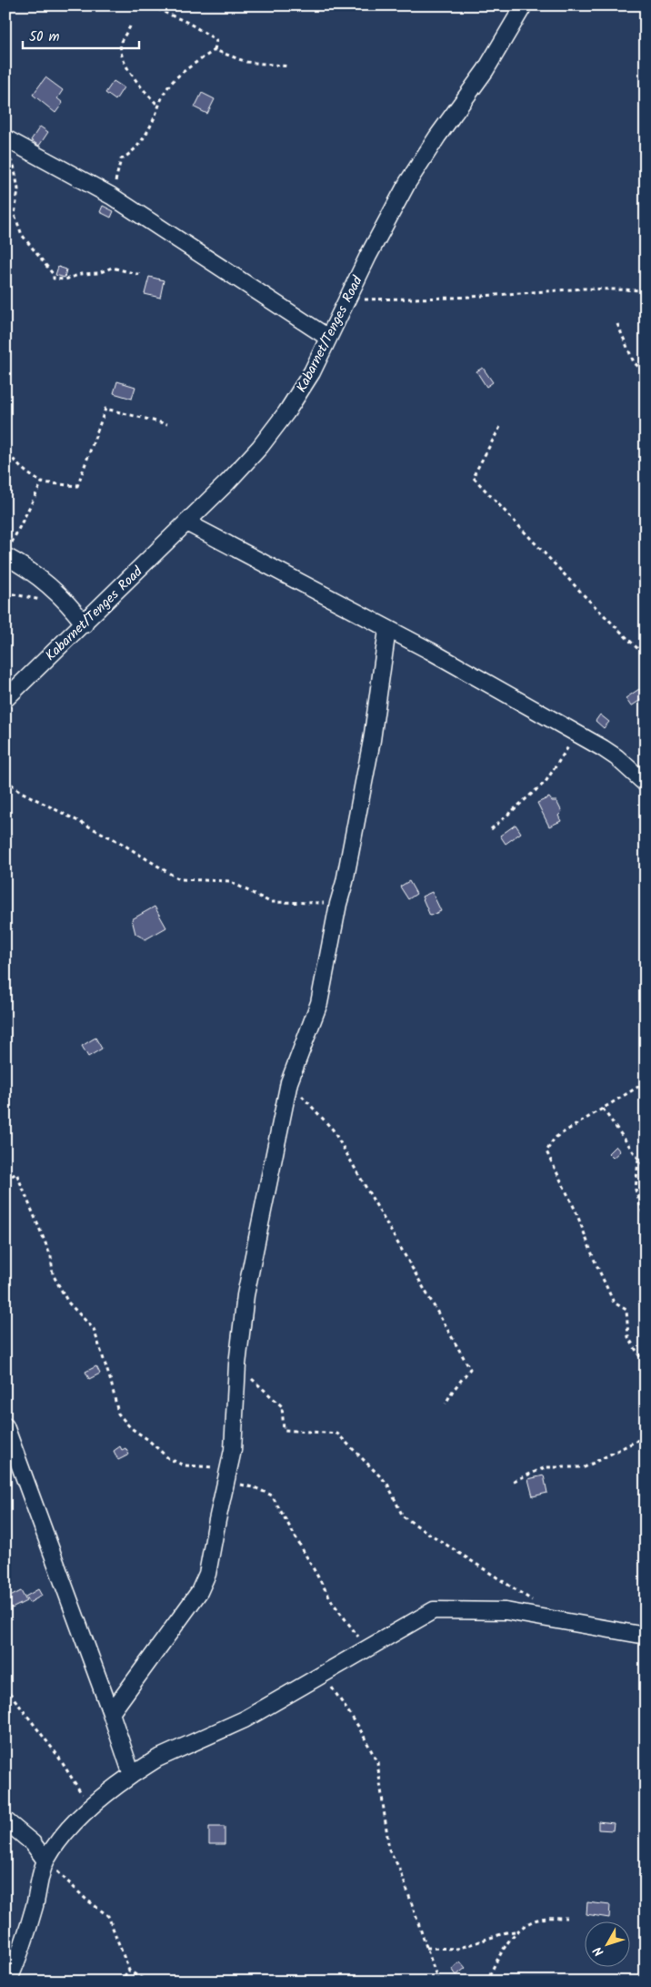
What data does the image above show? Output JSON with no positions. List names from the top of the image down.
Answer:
{
  "streets": {
    "street": ["Kabarnet/Tenges Road"]
  },
  "scale_bar": "50 m",
  "north": "bottom left"
}
